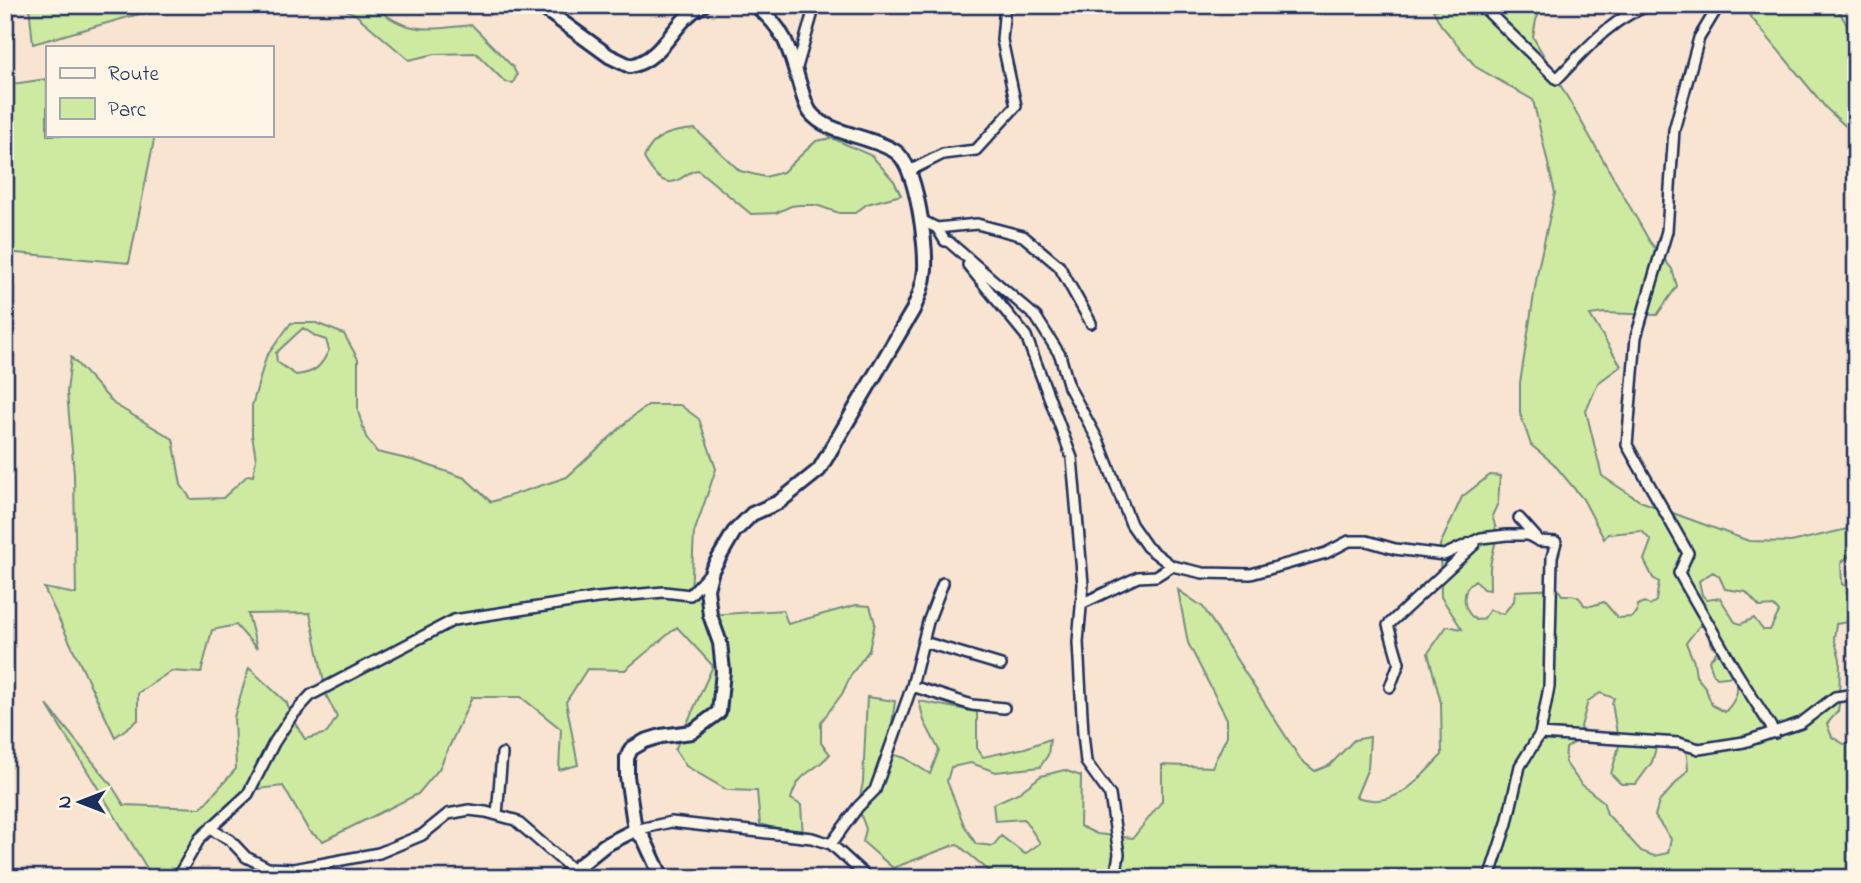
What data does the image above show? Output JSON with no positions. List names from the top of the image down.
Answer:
{
  "legend": ["Route", "Parc"],
  "north": "left"
}
